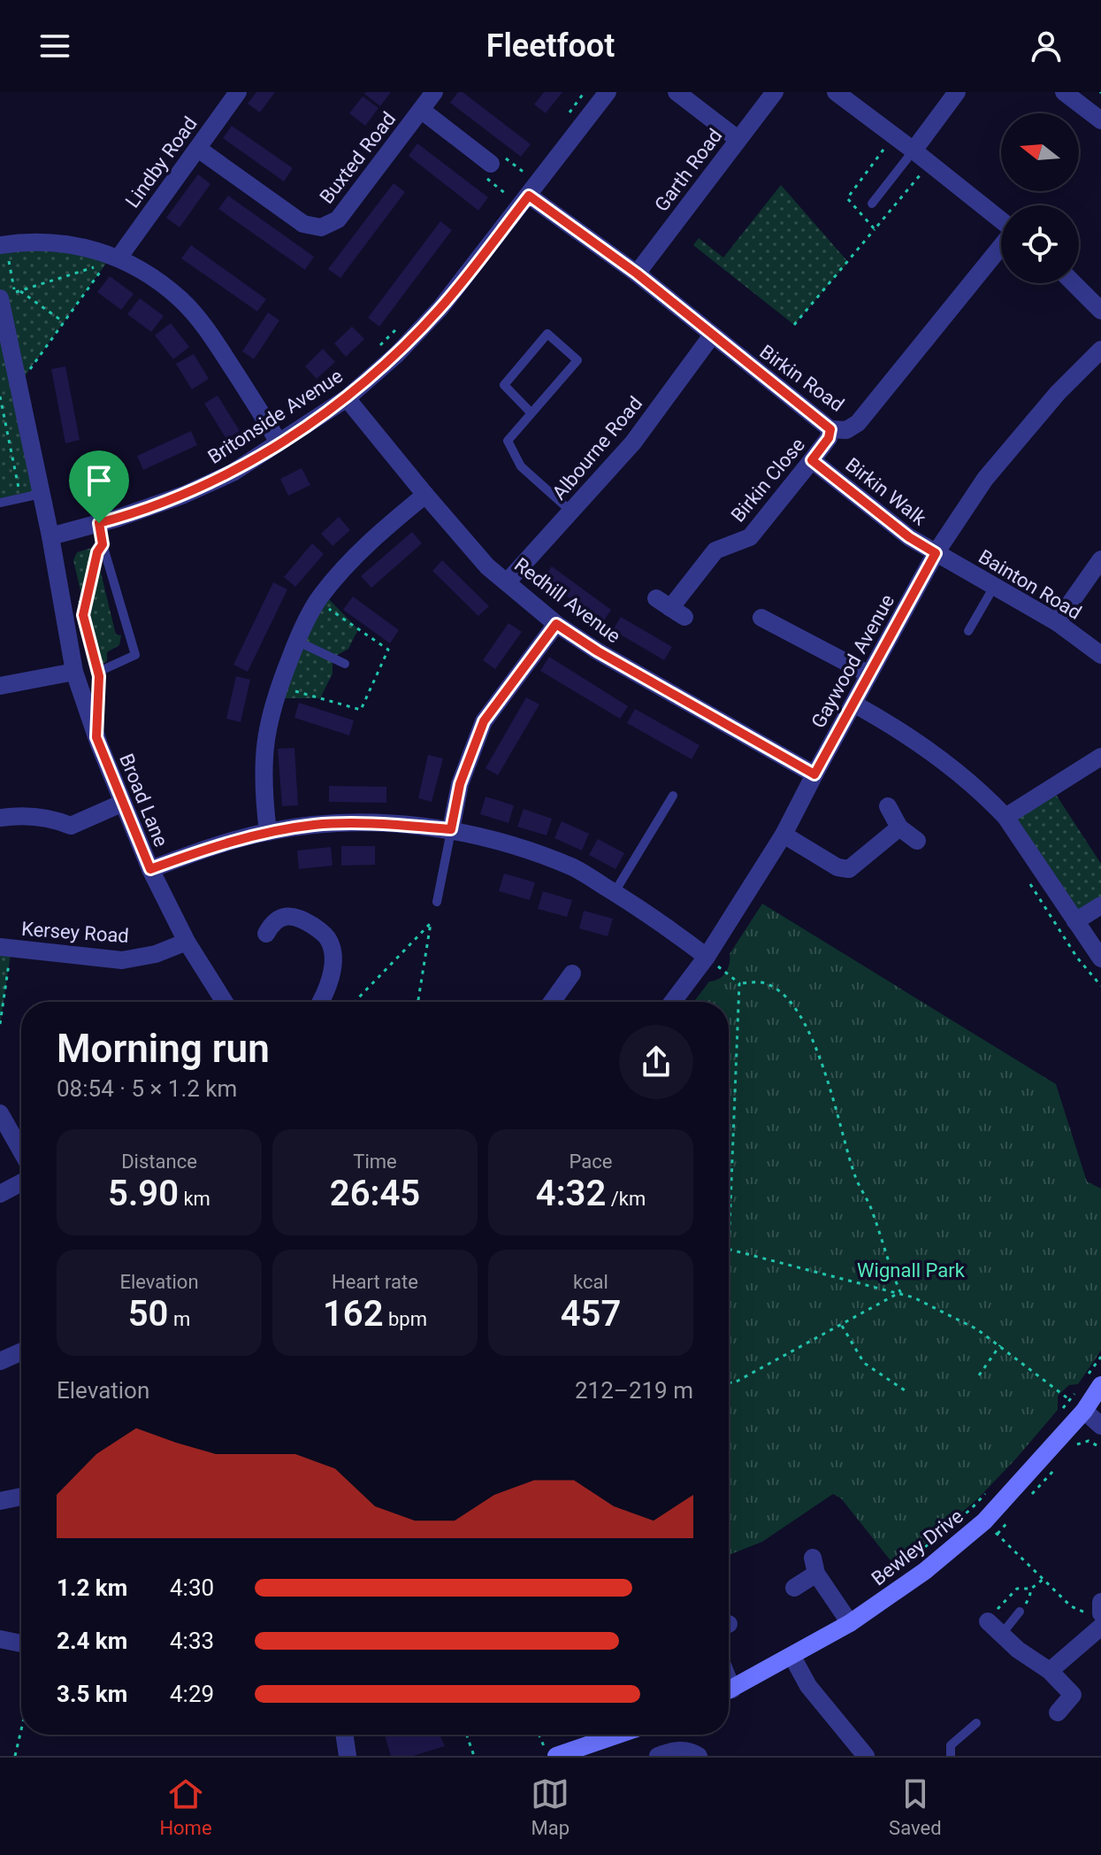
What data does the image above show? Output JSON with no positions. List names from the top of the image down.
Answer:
{
  "streets": {
    "street": [
      "Buxted Road",
      "Lindby Road",
      "Garth Road",
      "Birkin Road",
      "Britonside Avenue",
      "Albourne Road",
      "Birkin Close",
      "Birkin Walk",
      "Bainton Road",
      "Redhill Avenue",
      "Gaywood Avenue",
      "Broad Lane",
      "Kersey Road",
      "Bewley Drive"
    ]
  },
  "crossings": [
    ["Buxted Road", "Lindby Road"],
    ["Garth Road", "Birkin Road"],
    ["Birkin Road", "Britonside Avenue"],
    ["Birkin Road", "Albourne Road"],
    ["Birkin Road", "Birkin Close"],
    ["Britonside Avenue", "Redhill Avenue"],
    ["Britonside Avenue", "Broad Lane"],
    ["Albourne Road", "Redhill Avenue"],
    ["Birkin Close", "Birkin Walk"],
    ["Birkin Walk", "Bainton Road"],
    ["Birkin Walk", "Gaywood Avenue"],
    ["Bainton Road", "Gaywood Avenue"],
    ["Redhill Avenue", "Gaywood Avenue"],
    ["Broad Lane", "Kersey Road"]
  ],
  "parks": ["Wignall Park"],
  "north": "left",
  "page": {
    "header": "Fleetfoot",
    "heading": ["Morning run", "08:54 · 5 × 1.2 km"],
    "stats": [
      ["Distance", "5.90 km"],
      ["Time", "26:45"],
      ["Pace", "4:32 /km"],
      ["Elevation", "50 m"],
      ["Heart rate", "162 bpm"],
      ["kcal", "457"]
    ],
    "chart": ["Elevation", "212–219 m"],
    "list": [
      {
        "name": "1.2 km",
        "note": "4:30"
      },
      {
        "name": "2.4 km",
        "note": "4:33"
      },
      {
        "name": "3.5 km",
        "note": "4:29"
      }
    ],
    "tabs": ["Home", "Map", "Saved"]
  }
}
